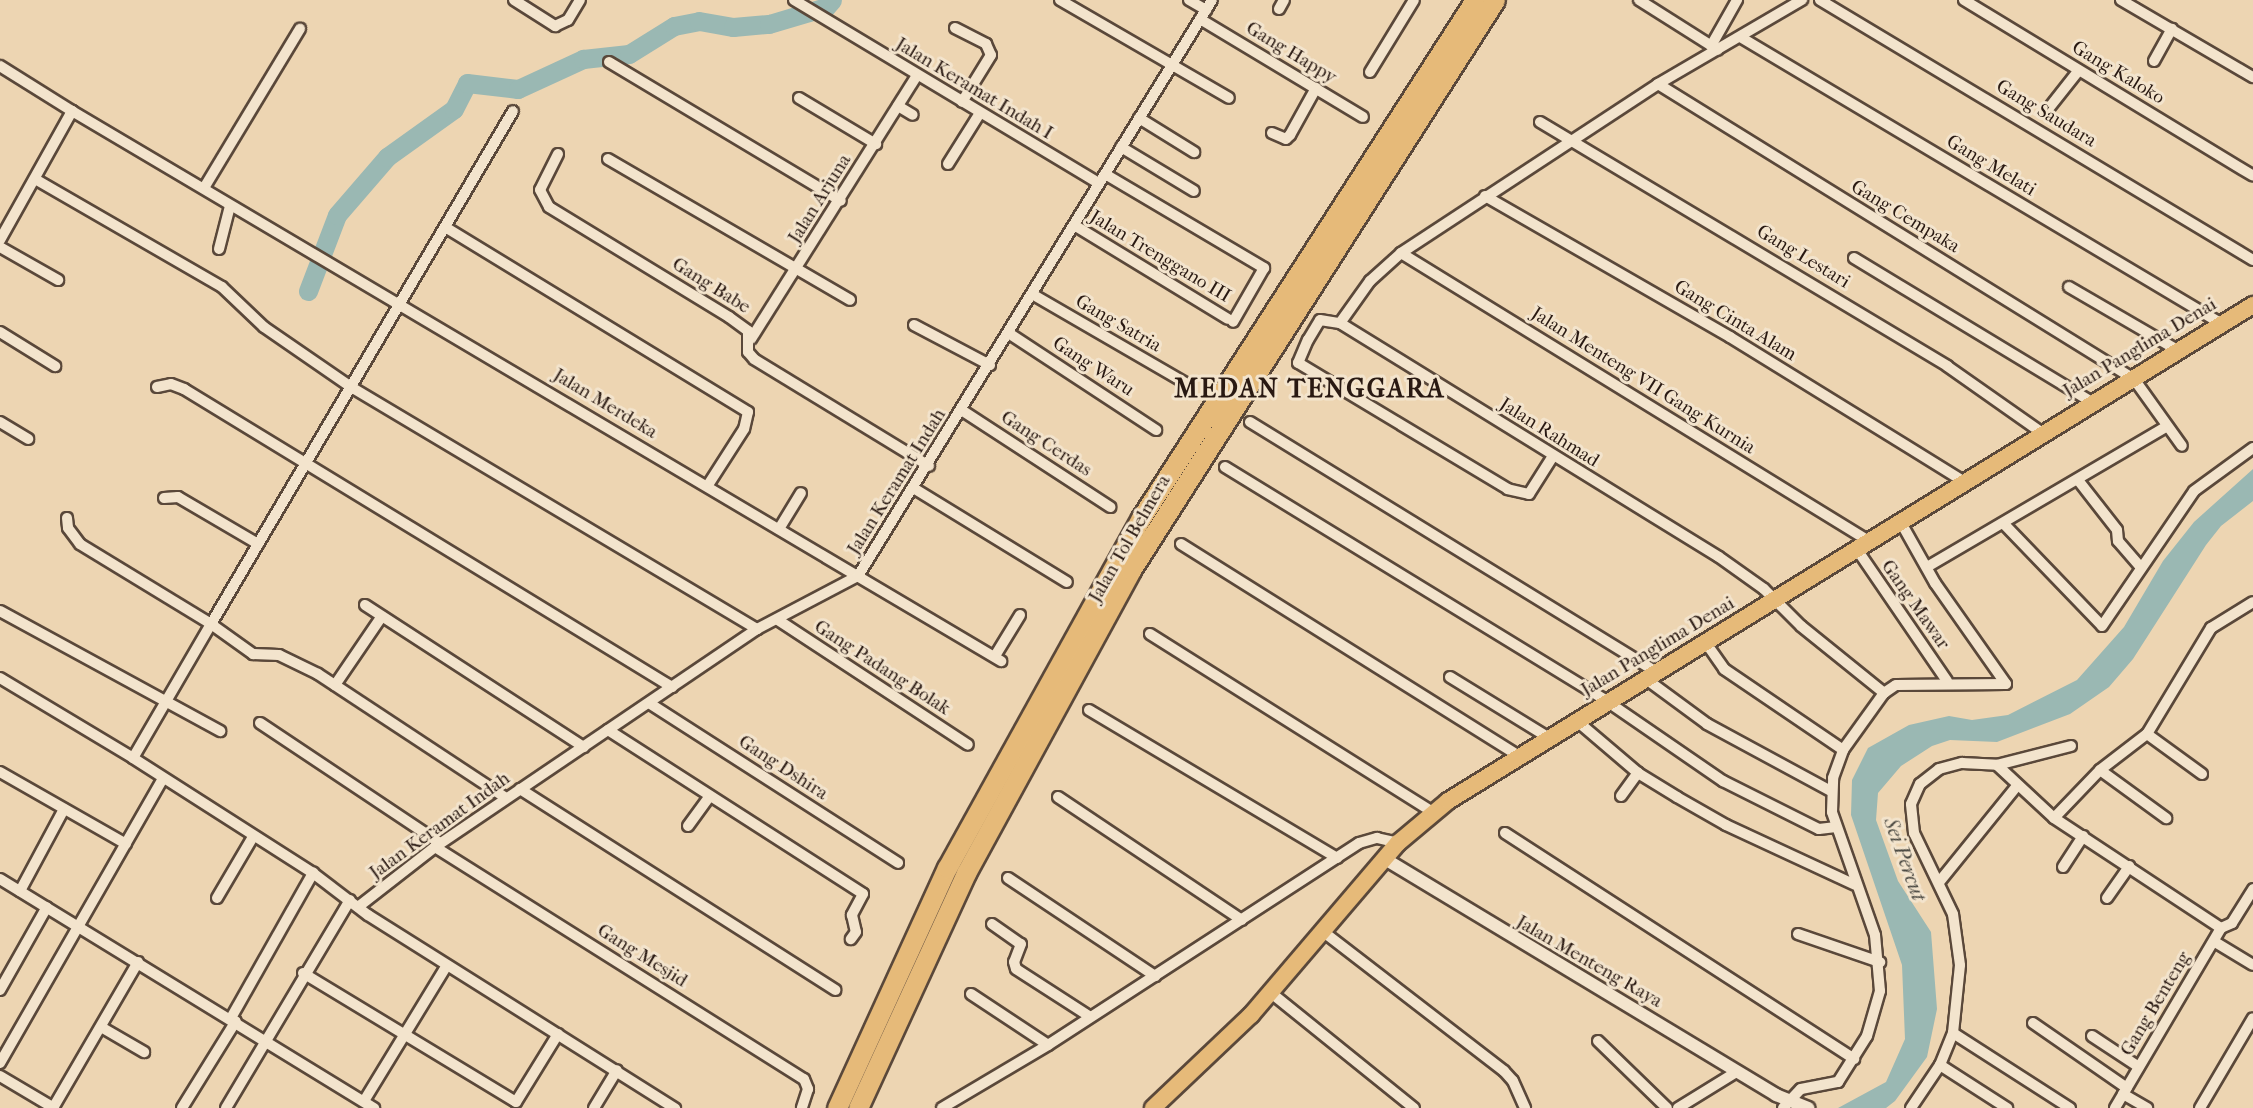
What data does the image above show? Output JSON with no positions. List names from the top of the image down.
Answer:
{
  "streets": {
    "highway": ["Jalan Tol Belmera"],
    "main road": ["Jalan Panglima Denai"],
    "street": [
      "Gang Happy",
      "Gang Kaloko",
      "Jalan Keramat Indah I",
      "Gang Saudara",
      "Gang Melati",
      "Jalan Arjuna",
      "Gang Cempaka",
      "Jalan Trenggano III",
      "Gang Lestari",
      "Gang Babe",
      "Gang Cinta Alam",
      "Gang Satria",
      "Gang Waru",
      "Jalan Menteng VII Gang Kurnia",
      "Jalan Merdeka",
      "Jalan Rahmad",
      "Gang Cerdas",
      "Jalan Keramat Indah",
      "Gang Mawar",
      "Gang Padang Bolak",
      "Gang Dshira",
      "Gang Mesjid",
      "Jalan Menteng Raya",
      "Gang Benteng"
    ]
  },
  "crossings": [
    ["Gang Happy", "Jalan Keramat Indah"],
    ["Jalan Keramat Indah I", "Jalan Arjuna"],
    ["Jalan Keramat Indah I", "Jalan Trenggano III"],
    ["Jalan Keramat Indah I", "Jalan Keramat Indah"],
    ["Gang Melati", "Jalan Panglima Denai"],
    ["Jalan Arjuna", "Gang Babe"],
    ["Gang Cempaka", "Jalan Panglima Denai"],
    ["Jalan Trenggano III", "Jalan Keramat Indah"],
    ["Gang Lestari", "Jalan Panglima Denai"],
    ["Gang Babe", "Jalan Keramat Indah"],
    ["Gang Cinta Alam", "Jalan Panglima Denai"],
    ["Gang Satria", "Jalan Keramat Indah"],
    ["Jalan Panglima Denai", "Jalan Menteng VII Gang Kurnia"],
    ["Jalan Panglima Denai", "Jalan Rahmad"],
    ["Jalan Panglima Denai", "Gang Mawar"],
    ["Jalan Panglima Denai", "Jalan Menteng Raya"],
    ["Gang Waru", "Jalan Keramat Indah"],
    ["Jalan Menteng VII Gang Kurnia", "Gang Mawar"],
    ["Jalan Merdeka", "Jalan Keramat Indah"],
    ["Gang Cerdas", "Jalan Keramat Indah"],
    ["Jalan Keramat Indah", "Gang Padang Bolak"],
    ["Jalan Keramat Indah", "Gang Dshira"],
    ["Jalan Keramat Indah", "Gang Mesjid"]
  ],
  "districts": ["MEDAN TENGGARA"],
  "water": ["Sei Percut"]
}
